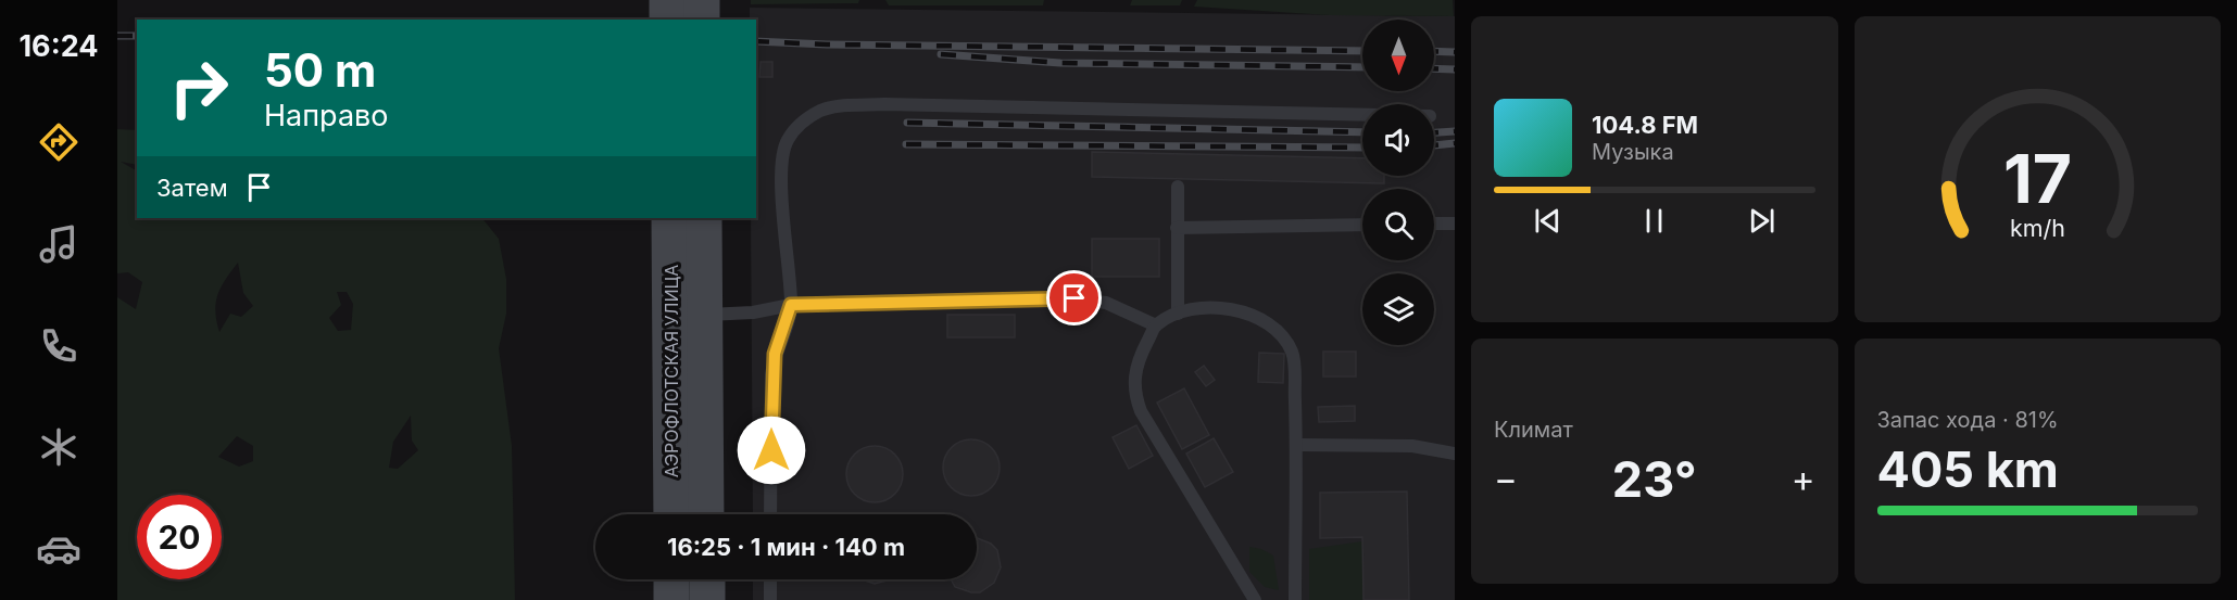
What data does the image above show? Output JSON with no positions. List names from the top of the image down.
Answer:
{
  "streets": {
    "main road": ["АЭРОФЛОТСКАЯ УЛИЦА"]
  },
  "north": "bottom",
  "page": {
    "tabs": "16:24",
    "turn": ["50 m", "Направо"],
    "song": ["104.8 FM", "Музыка"],
    "then": "Затем",
    "tile": [
      "Климат",
      ["Запас хода · 81%", "405 km"]
    ],
    "heat": ["−", "23°", "+"],
    "limit": "20",
    "trip": "16:25 · 1 мин · 140 m",
    "gauge": ["17", "km/h"]
  }
}
